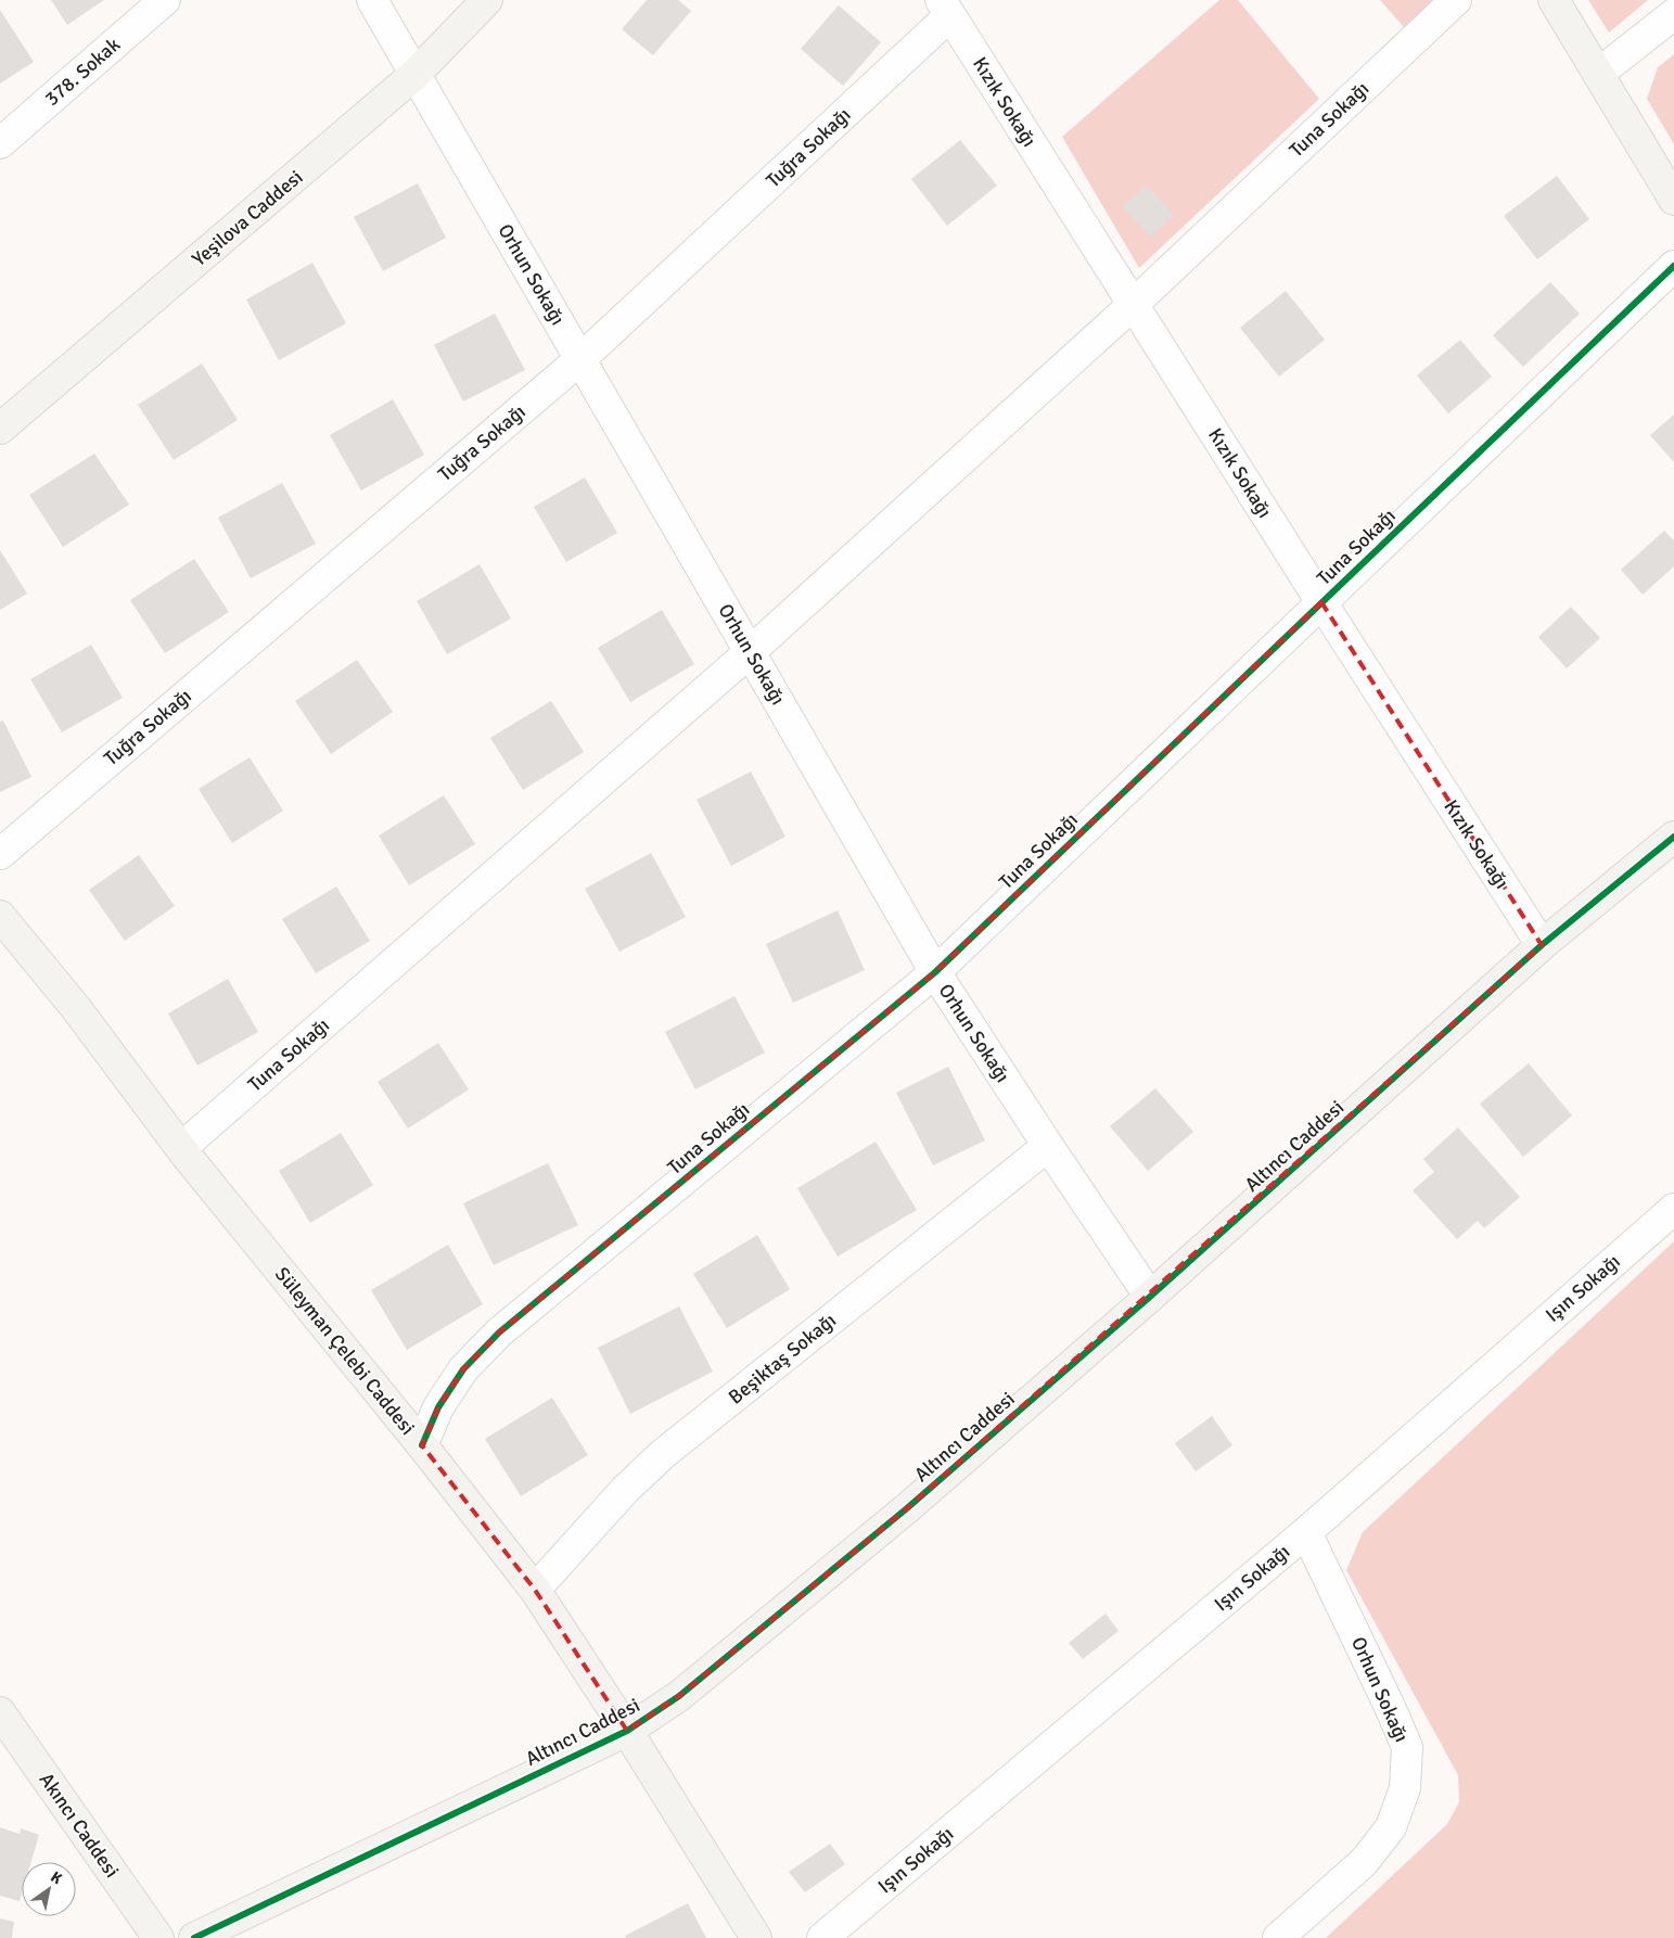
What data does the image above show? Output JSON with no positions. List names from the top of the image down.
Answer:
{
  "streets": {
    "street": [
      "378. Sokak",
      "Kızık Sokağı",
      "Tuna Sokağı",
      "Tuğra Sokağı",
      "Yeşilova Caddesi",
      "Orhun Sokağı",
      "Altıncı Caddesi",
      "Işın Sokağı",
      "Süleyman Çelebi Caddesi",
      "Beşiktaş Sokağı",
      "Akıncı Caddesi"
    ]
  },
  "crossings": [
    ["Kızık Sokağı", "Tuna Sokağı"],
    ["Kızık Sokağı", "Tuğra Sokağı"],
    ["Kızık Sokağı", "Altıncı Caddesi"],
    ["Tuna Sokağı", "Orhun Sokağı"],
    ["Tuna Sokağı", "Süleyman Çelebi Caddesi"],
    ["Tuğra Sokağı", "Orhun Sokağı"],
    ["Yeşilova Caddesi", "Orhun Sokağı"],
    ["Orhun Sokağı", "Altıncı Caddesi"],
    ["Orhun Sokağı", "Işın Sokağı"],
    ["Orhun Sokağı", "Beşiktaş Sokağı"],
    ["Altıncı Caddesi", "Süleyman Çelebi Caddesi"],
    ["Süleyman Çelebi Caddesi", "Beşiktaş Sokağı"]
  ],
  "north": "top right"
}
